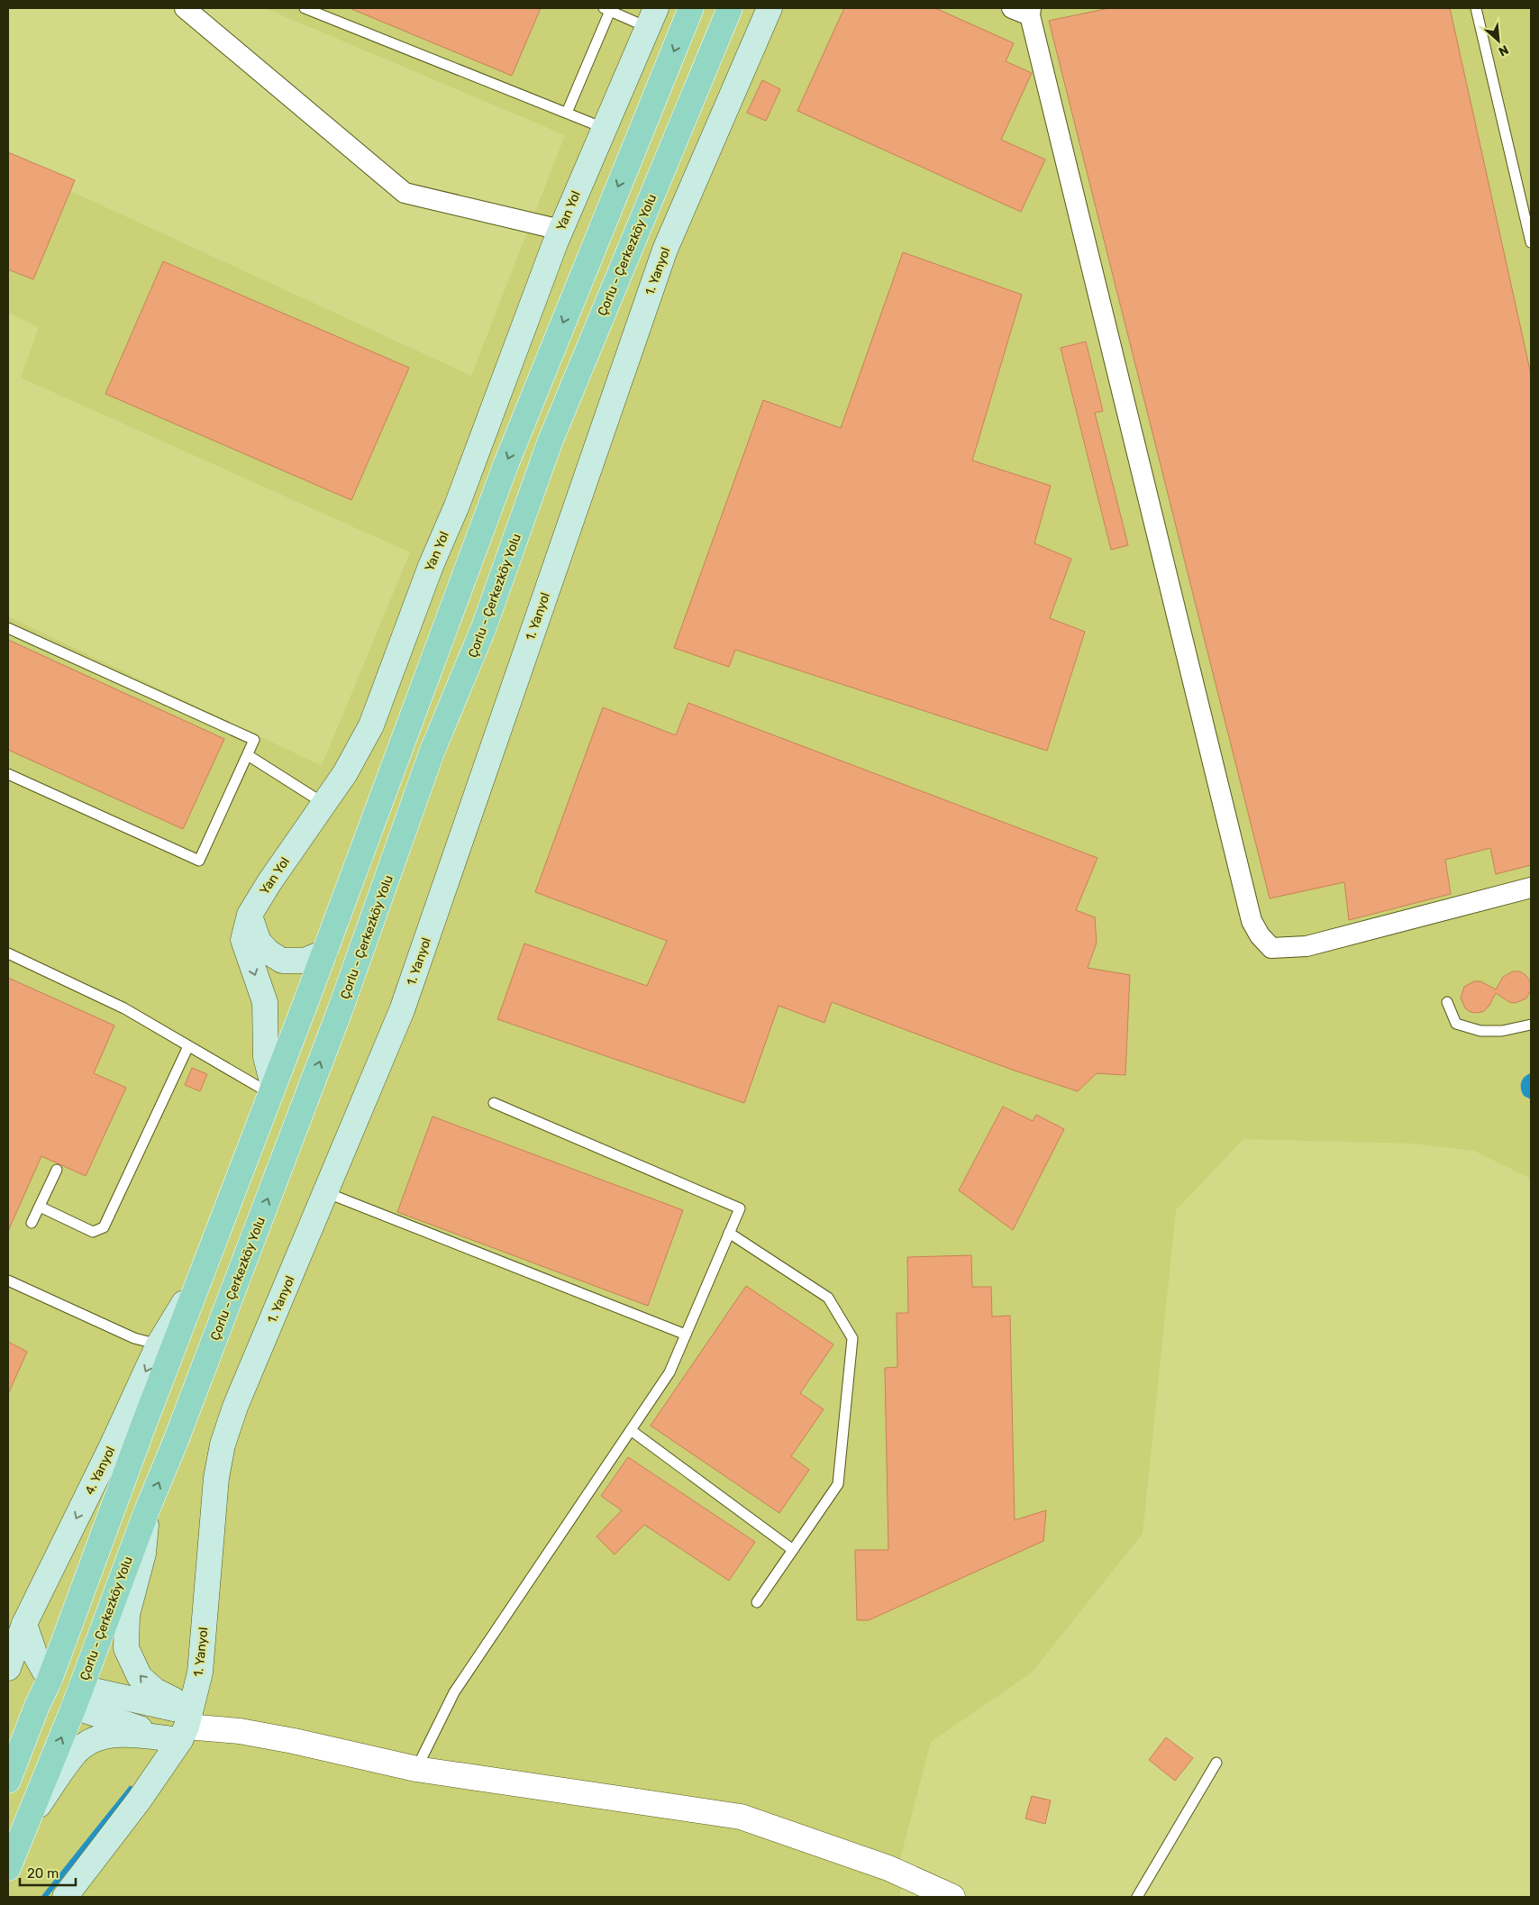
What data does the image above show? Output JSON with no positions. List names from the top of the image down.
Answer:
{
  "streets": {
    "main road": [
      "Yan Yol",
      "Çorlu - Çerkezköy Yolu",
      "1. Yanyol",
      "4. Yanyol"
    ]
  },
  "scale_bar": "20 m",
  "north": "bottom right"
}
